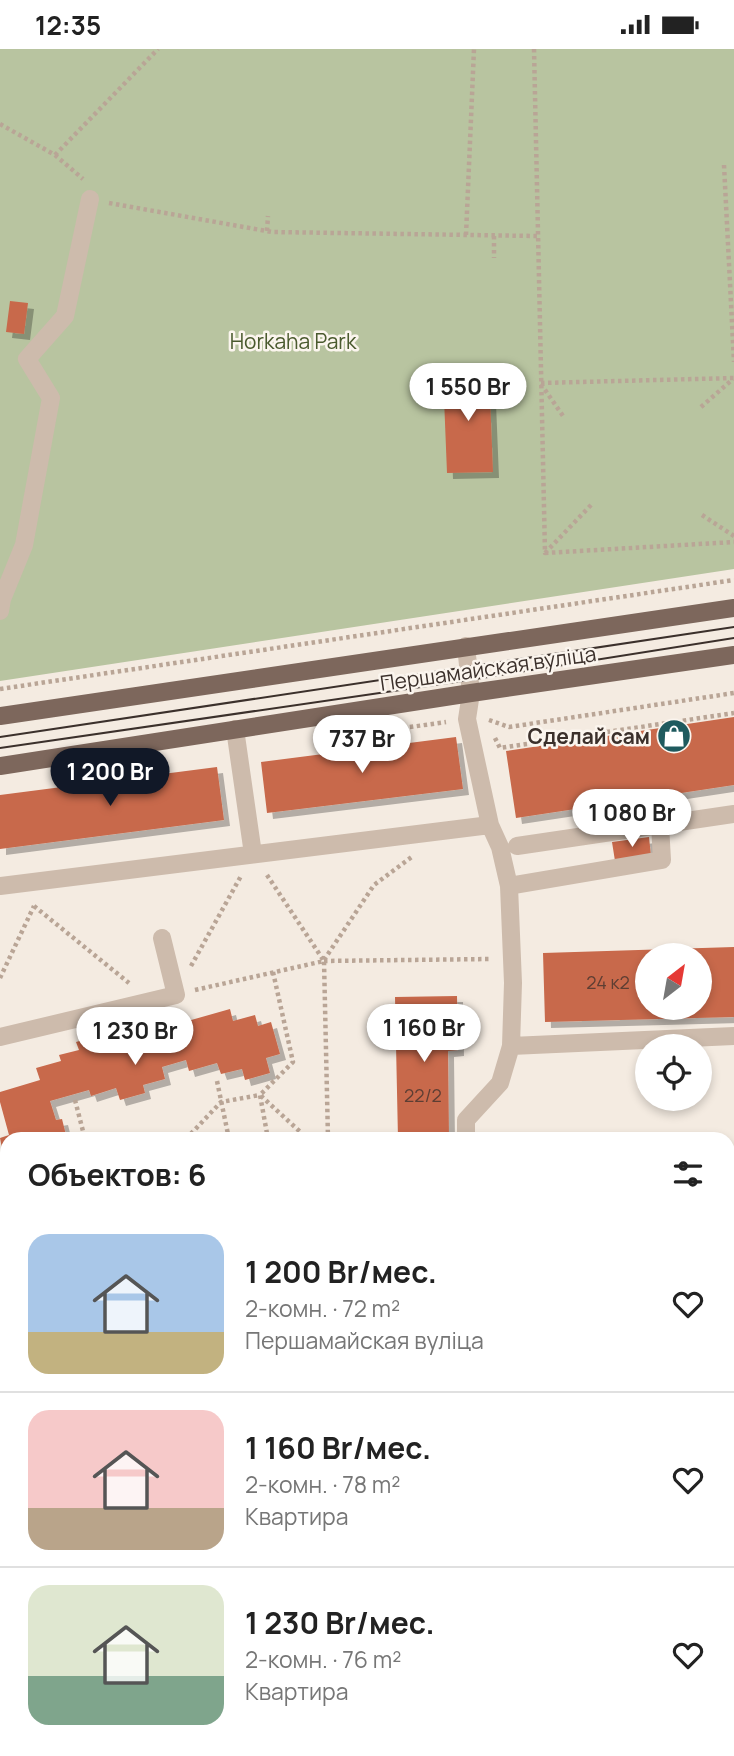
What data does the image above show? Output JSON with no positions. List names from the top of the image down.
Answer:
{
  "streets": {
    "main road": ["Першамайская вуліца"]
  },
  "parks": ["Horkaha Park"],
  "places": {
    "shop": ["Сделай сам"]
  },
  "house_numbers": ["24 к2", "22/2"],
  "north": "top right",
  "page": {
    "status": "12:35",
    "price": [
      "1 550 Br",
      "737 Br",
      "1 200 Br",
      "1 080 Br",
      "1 160 Br",
      "1 230 Br"
    ],
    "heading": "Объектов: 6",
    "list": [
      {
        "name": "1 200 Br/мес.",
        "note": "2-комн. · 72 m² · Першамайская вуліца"
      },
      {
        "name": "1 160 Br/мес.",
        "note": "2-комн. · 78 m² · Квартира"
      },
      {
        "name": "1 230 Br/мес.",
        "note": "2-комн. · 76 m² · Квартира"
      }
    ]
  }
}
